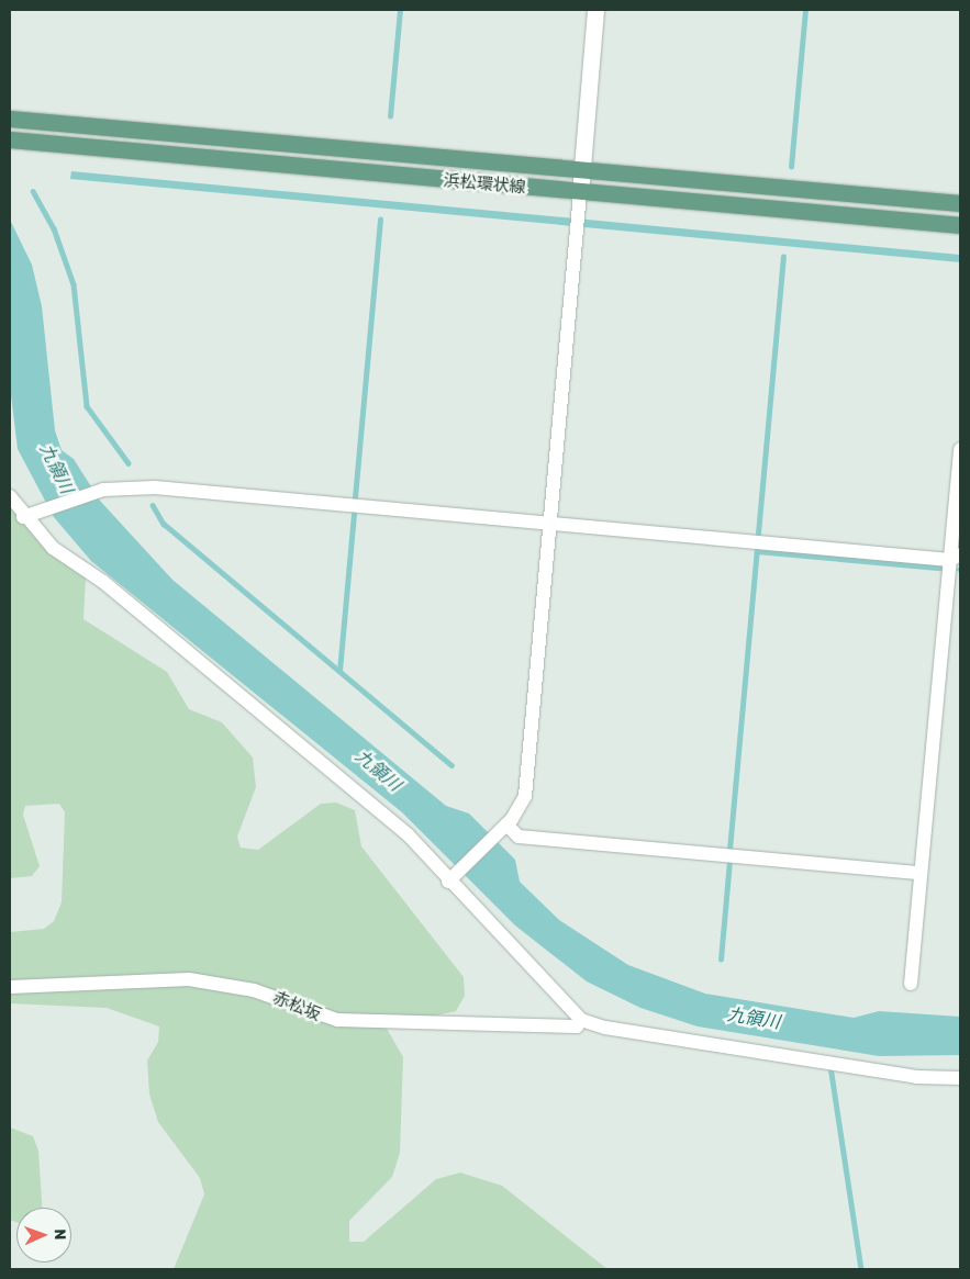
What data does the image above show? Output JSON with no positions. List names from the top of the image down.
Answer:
{
  "streets": {
    "main road": ["浜松環状線"],
    "street": ["赤松坂"]
  },
  "water": ["九領川"],
  "north": "right"
}
